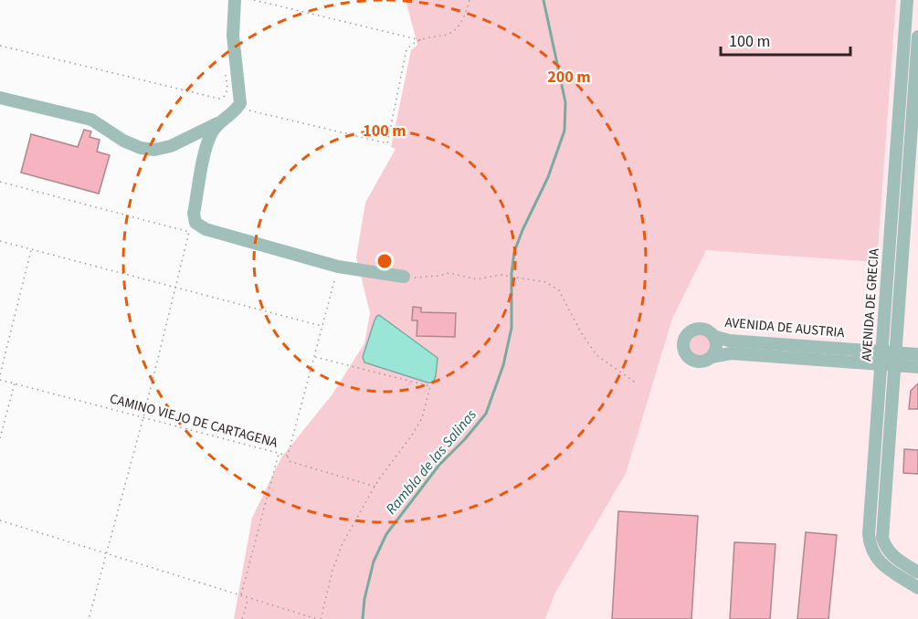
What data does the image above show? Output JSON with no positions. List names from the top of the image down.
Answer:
{
  "streets": {
    "street": ["AVENIDA DE GRECIA", "AVENIDA DE AUSTRIA"],
    "path": ["CAMINO VIEJO DE CARTAGENA"]
  },
  "crossings": [
    ["AVENIDA DE GRECIA", "AVENIDA DE AUSTRIA"]
  ],
  "water": ["Rambla de las Salinas"],
  "scale_bar": "100 m",
  "rings": ["200 m", "100 m"]
}
